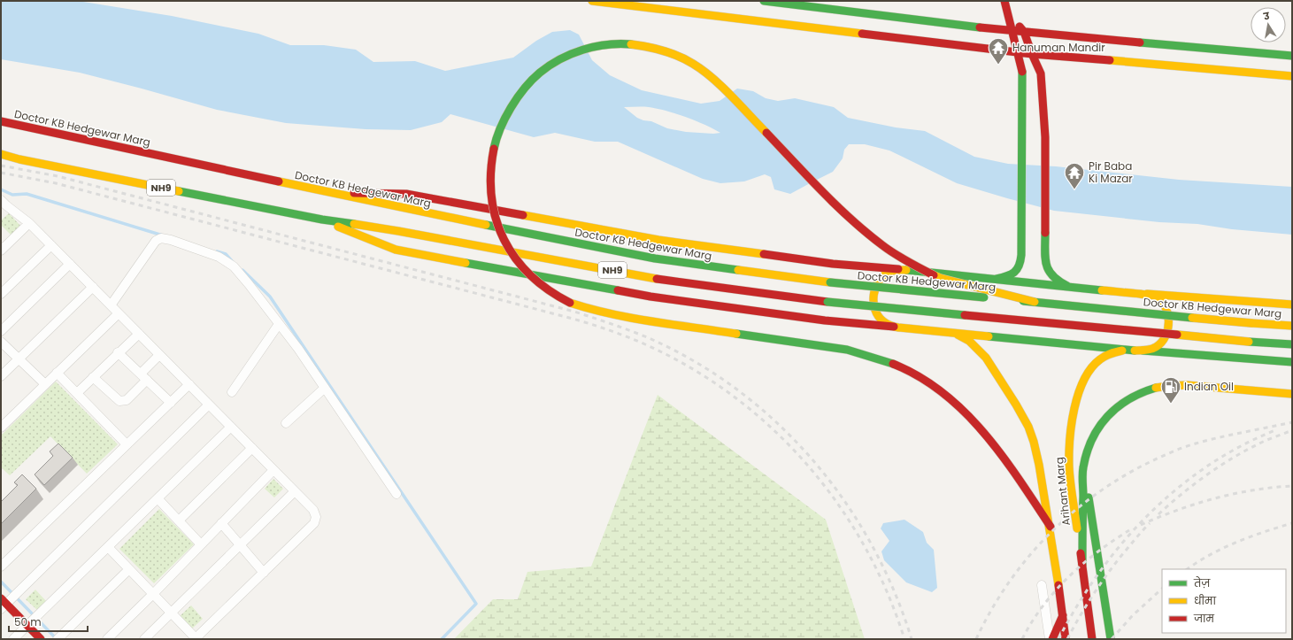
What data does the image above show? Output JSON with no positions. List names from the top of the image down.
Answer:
{
  "streets": {
    "main road": ["Doctor KB Hedgewar Marg", "NH9", "Arihant Marg"]
  },
  "places": {
    "temple": ["Hanuman Mandir", "Pir Baba Ki Mazar"],
    "fuel station": ["Indian Oil"]
  },
  "legend": ["तेज़", "धीमा", "जाम"],
  "scale_bar": "50 m",
  "north": "top"
}
